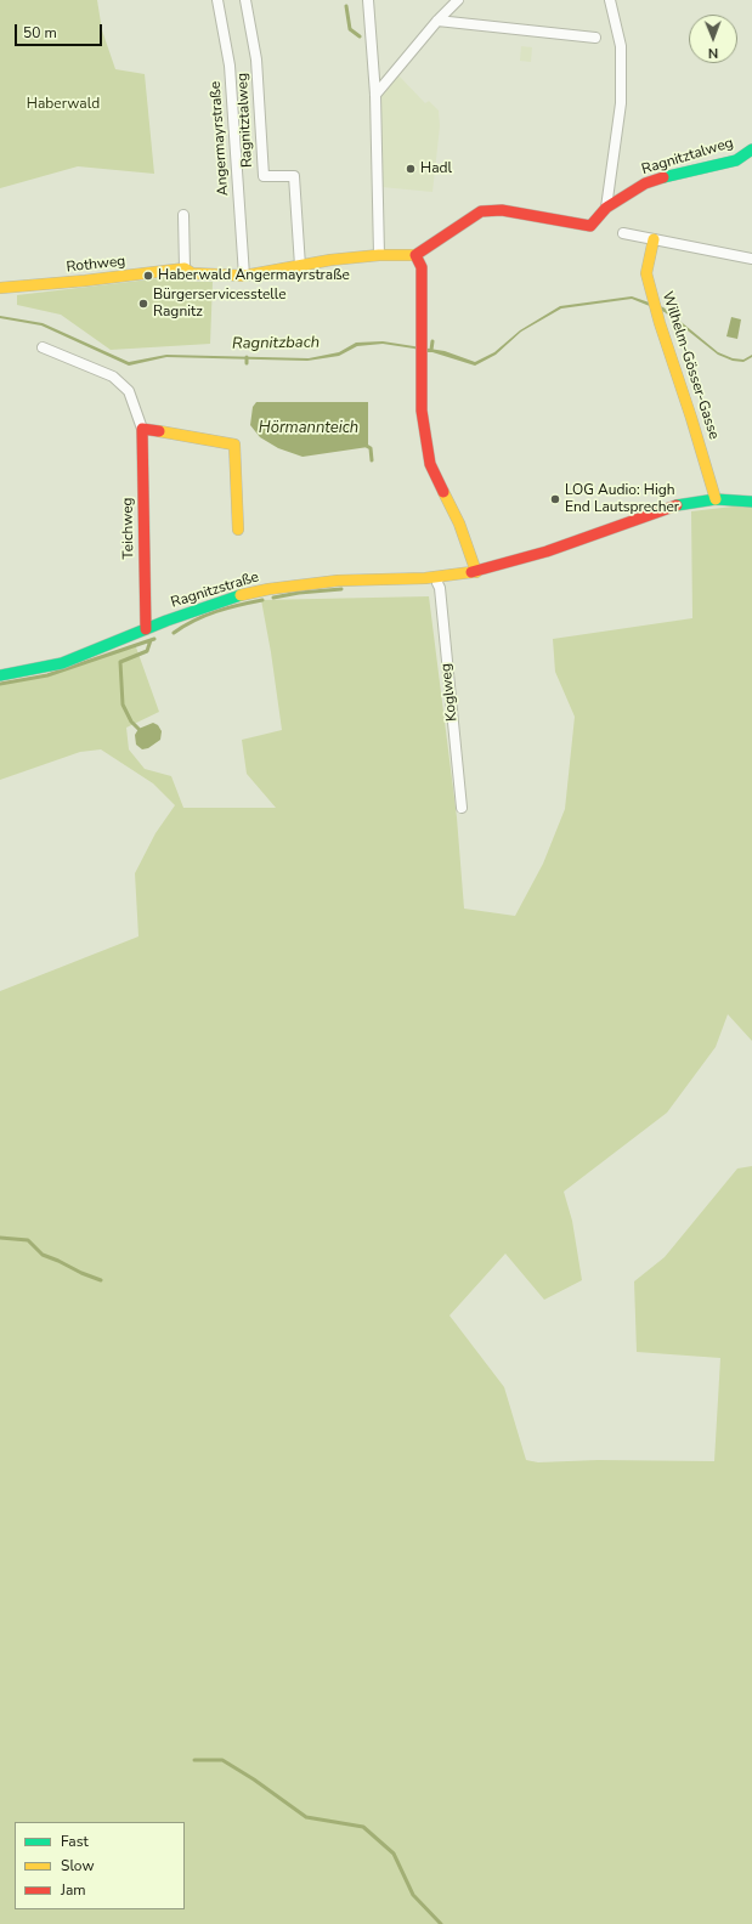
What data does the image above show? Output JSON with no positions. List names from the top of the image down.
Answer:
{
  "streets": {
    "street": [
      "Ragnitztalweg",
      "Angermayrstraße",
      "Rothweg",
      "Wilhelm-Gösser-Gasse",
      "Teichweg",
      "Ragnitzstraße",
      "Koglweg"
    ]
  },
  "crossings": [
    ["Wilhelm-Gösser-Gasse", "Ragnitzstraße"],
    ["Teichweg", "Ragnitzstraße"],
    ["Ragnitzstraße", "Koglweg"]
  ],
  "water": ["Ragnitzbach", "Hörmannteich"],
  "parks": ["Haberwald"],
  "places": [
    "Hadl",
    "Haberwald Angermayrstraße",
    "Bürgerservicesstelle Ragnitz",
    "LOG Audio: High End Lautsprecher"
  ],
  "legend": ["Fast", "Slow", "Jam"],
  "scale_bar": "50 m",
  "north": "bottom"
}
